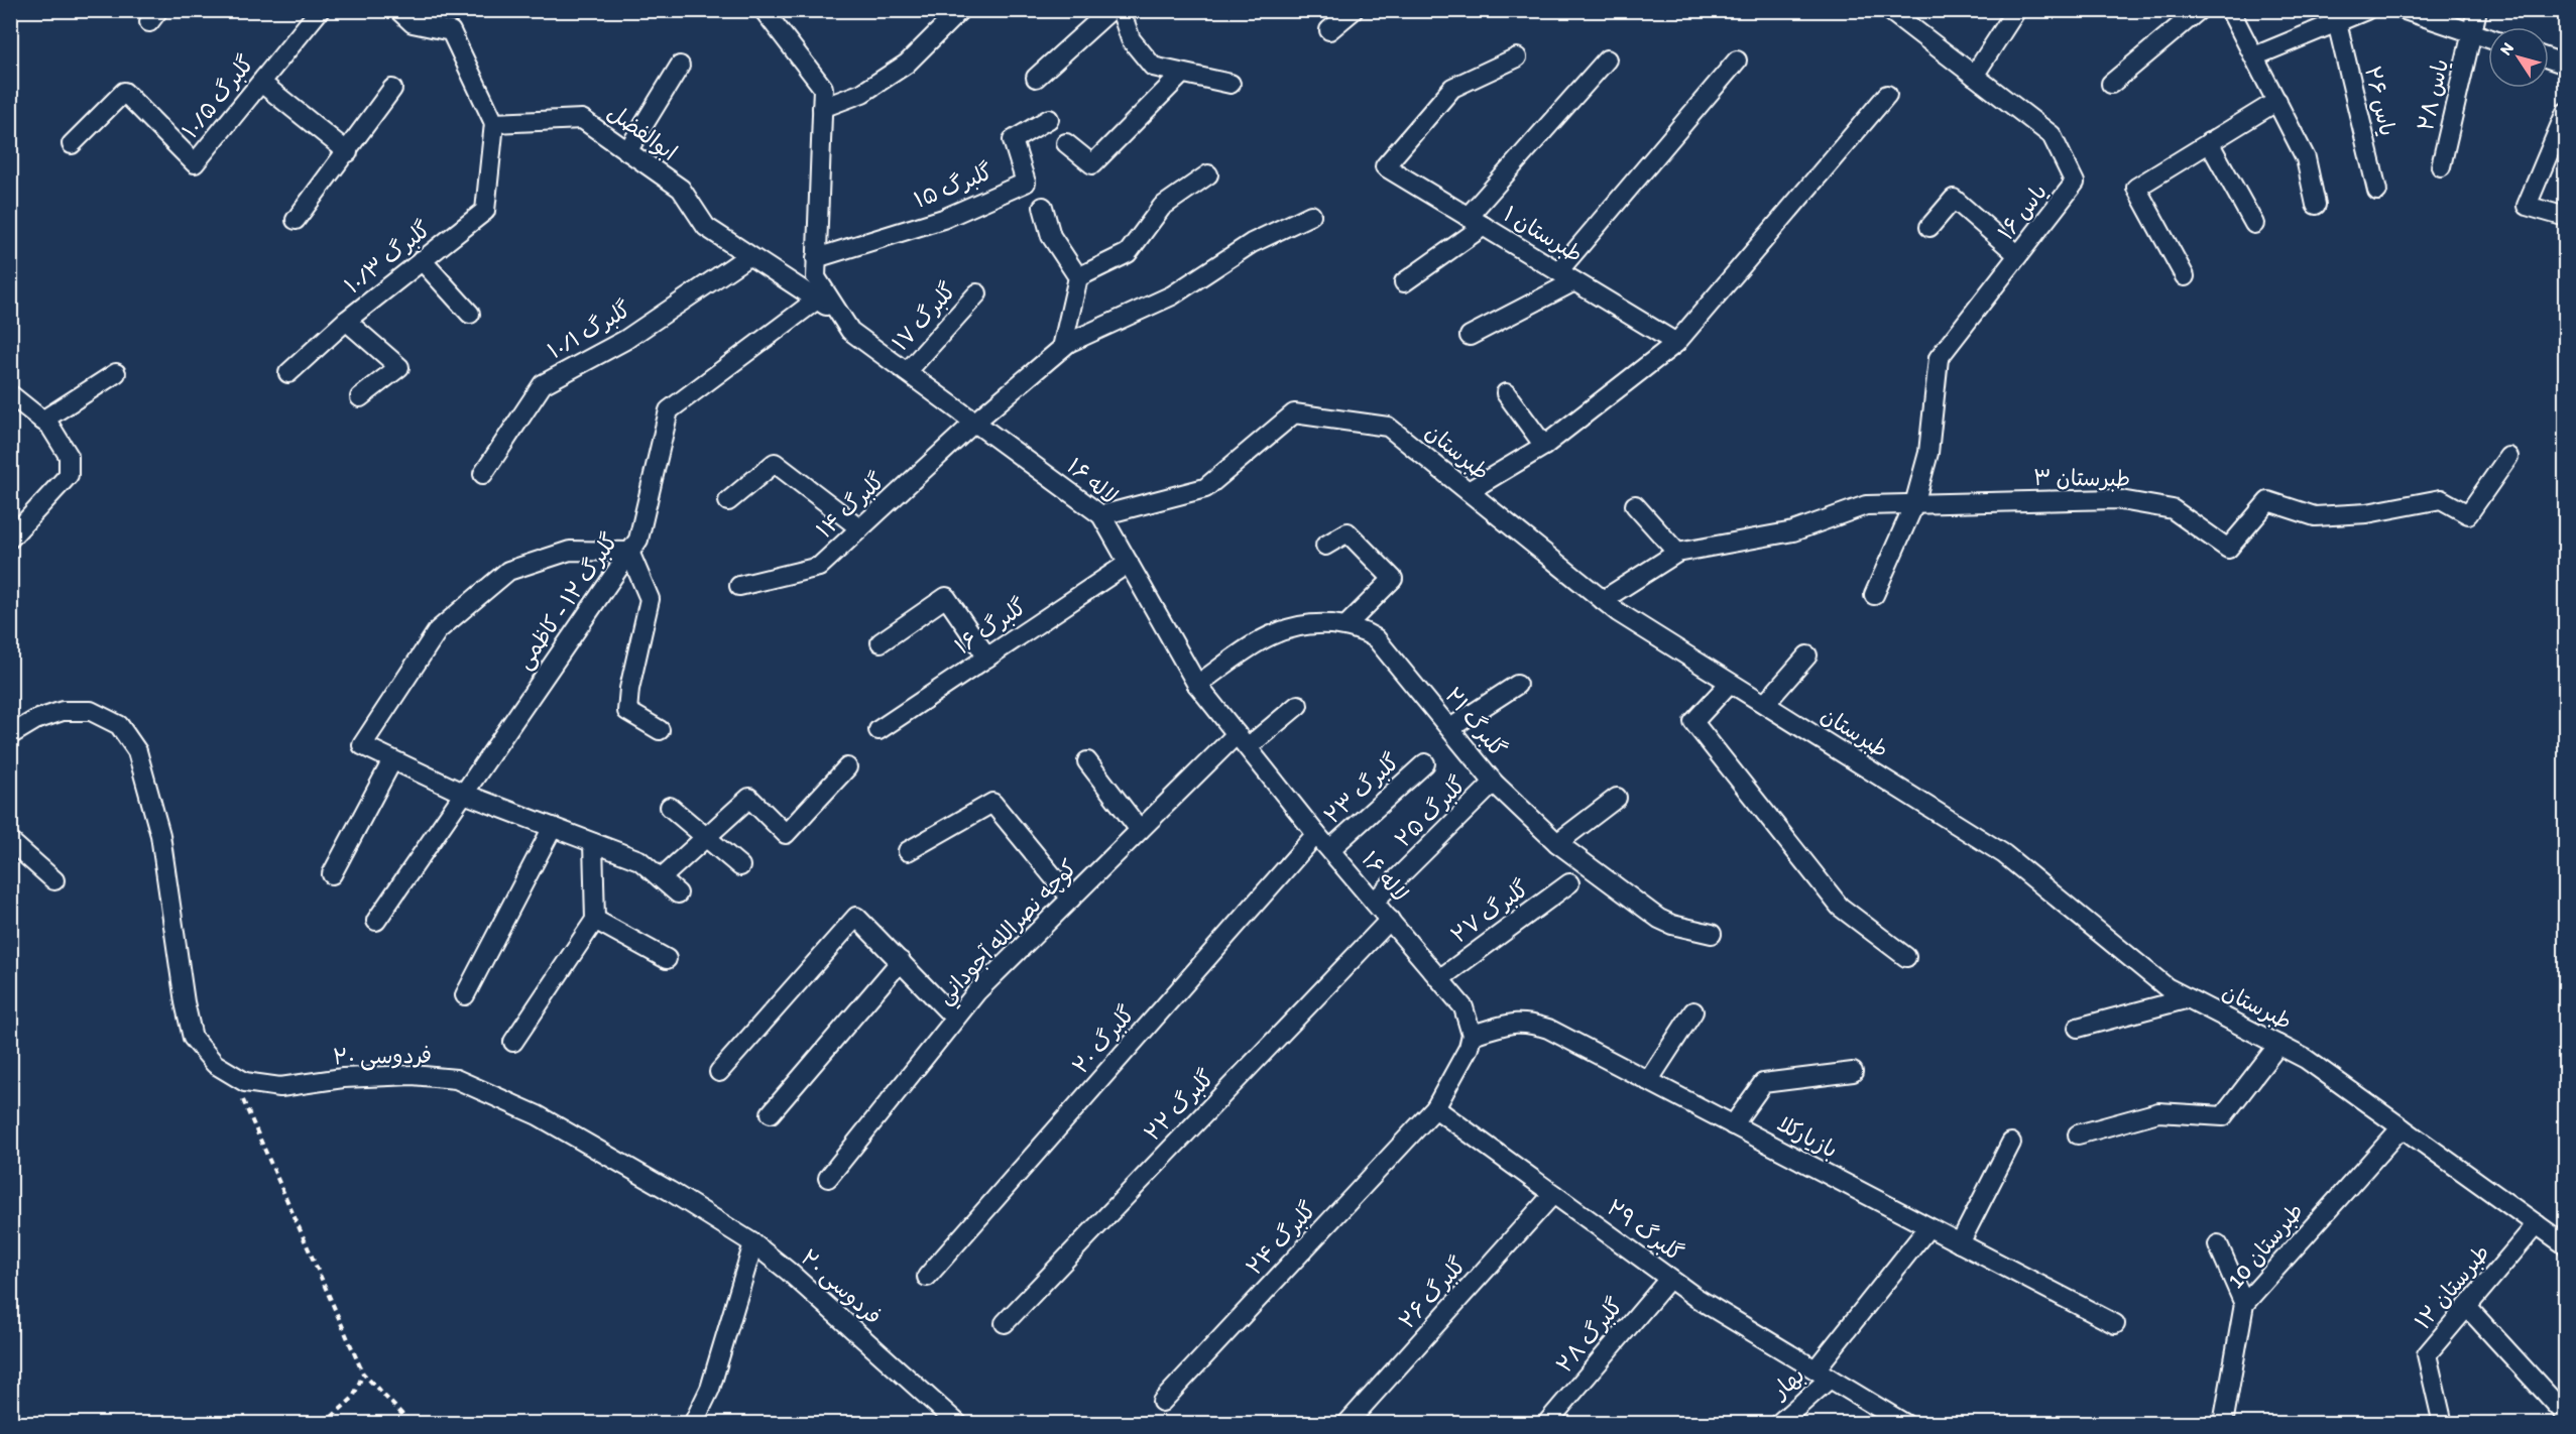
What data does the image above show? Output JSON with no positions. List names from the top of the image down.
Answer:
{
  "streets": {
    "street": [
      "یاس ۲۸",
      "گلبرگ ۱۰/۵",
      "یاس ۲۶",
      "ابوالفضل",
      "گلبرگ ۱۵",
      "یاس ۱۶",
      "طبرستان ۱",
      "گلبرگ ۱۰/۳",
      "گلبرگ ۱۷",
      "گلبرگ ۱۰/۱",
      "طبرستان",
      "طبرستان ۳",
      "لاله ۱۶",
      "گلبرگ ۱۴",
      "گلبرگ ۱۲ - کاظمی",
      "گلبرگ ۱۶",
      "گلبرگ ۲۱",
      "گلبرگ ۲۳",
      "گلبرگ ۲۵",
      "گلبرگ ۲۷",
      "كوچه نصرالله آجوداني",
      "گلبرگ ۲۰",
      "فردوسی ۲۰",
      "گلبرگ ۲۲",
      "بازیارکلا",
      "گلبرگ ۲۹",
      "گلبرگ ۲۴",
      "طبرستان 10",
      "طبرستان ۱۲",
      "گلبرگ ۲۶",
      "گلبرگ ۲۸",
      "بهار"
    ]
  },
  "crossings": [
    ["ابوالفضل", "گلبرگ ۱۰/۳"],
    ["ابوالفضل", "گلبرگ ۱۰/۱"],
    ["ابوالفضل", "لاله ۱۶"],
    ["ابوالفضل", "گلبرگ ۱۲ - کاظمی"],
    ["گلبرگ ۱۵", "لاله ۱۶"],
    ["یاس ۱۶", "طبرستان ۳"],
    ["گلبرگ ۱۷", "لاله ۱۶"],
    ["طبرستان", "طبرستان ۳"],
    ["طبرستان", "لاله ۱۶"],
    ["طبرستان", "طبرستان 10"],
    ["طبرستان", "طبرستان ۱۲"],
    ["لاله ۱۶", "گلبرگ ۱۴"],
    ["لاله ۱۶", "گلبرگ ۱۶"],
    ["لاله ۱۶", "گلبرگ ۲۱"],
    ["لاله ۱۶", "گلبرگ ۲۳"],
    ["لاله ۱۶", "گلبرگ ۲۵"],
    ["لاله ۱۶", "گلبرگ ۲۷"],
    ["لاله ۱۶", "كوچه نصرالله آجوداني"],
    ["لاله ۱۶", "گلبرگ ۲۰"],
    ["لاله ۱۶", "گلبرگ ۲۲"],
    ["لاله ۱۶", "بازیارکلا"],
    ["گلبرگ ۲۱", "گلبرگ ۲۵"],
    ["بازیارکلا", "بهار"],
    ["گلبرگ ۲۹", "گلبرگ ۲۴"],
    ["گلبرگ ۲۹", "گلبرگ ۲۶"],
    ["گلبرگ ۲۹", "گلبرگ ۲۸"],
    ["گلبرگ ۲۹", "بهار"]
  ],
  "north": "top left"
}
